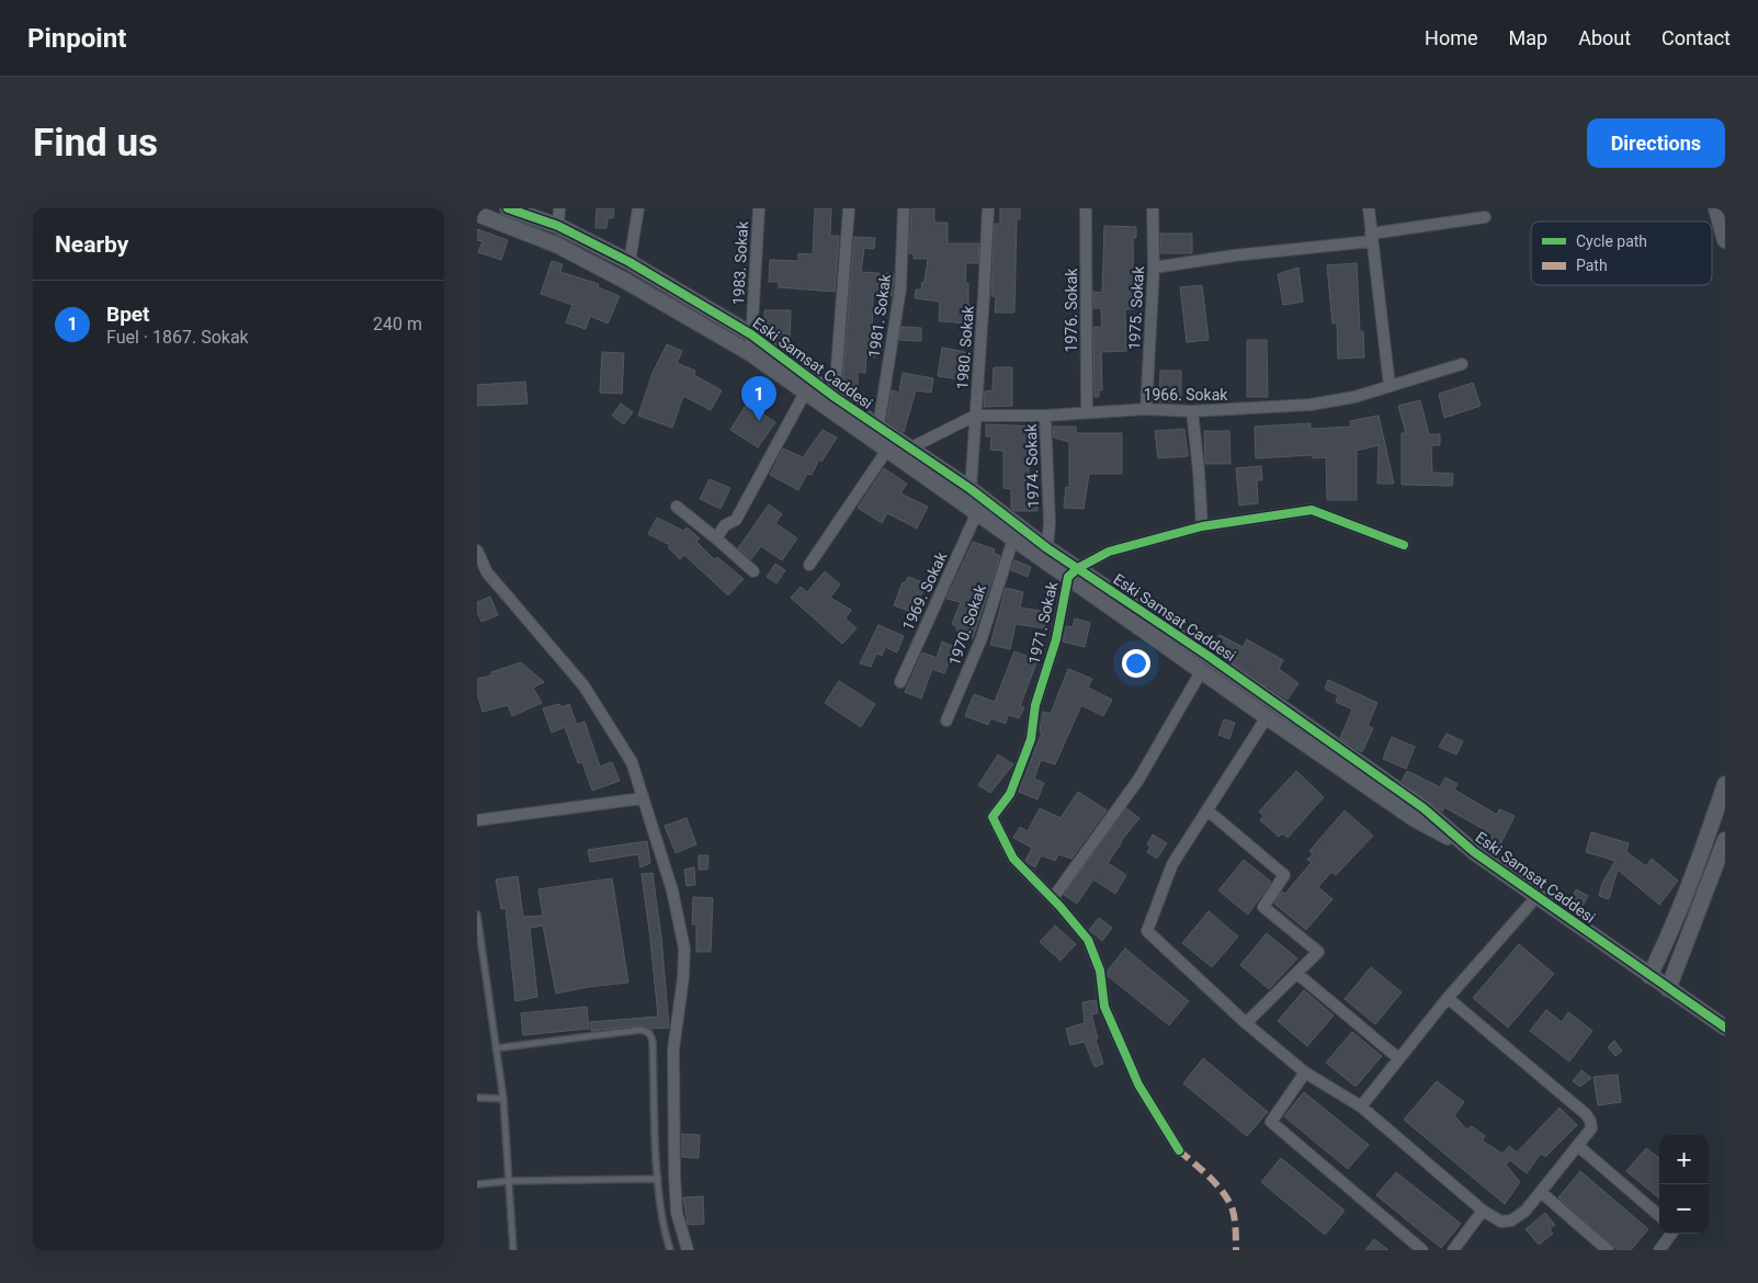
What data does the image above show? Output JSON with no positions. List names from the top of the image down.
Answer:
{
  "streets": {
    "street": [
      "1983. Sokak",
      "1975. Sokak",
      "1976. Sokak",
      "1981. Sokak",
      "1980. Sokak",
      "Eski Samsat Caddesi",
      "1966. Sokak",
      "1974. Sokak",
      "1969. Sokak",
      "1971. Sokak",
      "1970. Sokak"
    ]
  },
  "crossings": [
    ["1983. Sokak", "Eski Samsat Caddesi"],
    ["1975. Sokak", "1966. Sokak"],
    ["1976. Sokak", "1966. Sokak"],
    ["1981. Sokak", "Eski Samsat Caddesi"],
    ["1980. Sokak", "Eski Samsat Caddesi"],
    ["1980. Sokak", "1966. Sokak"],
    ["Eski Samsat Caddesi", "1966. Sokak"],
    ["Eski Samsat Caddesi", "1974. Sokak"],
    ["Eski Samsat Caddesi", "1969. Sokak"],
    ["Eski Samsat Caddesi", "1971. Sokak"],
    ["Eski Samsat Caddesi", "1970. Sokak"],
    ["1966. Sokak", "1974. Sokak"]
  ],
  "legend": ["Cycle path", "Path"],
  "page": {
    "header": "Pinpoint",
    "nav": [
      "Home",
      "Map",
      "About",
      "Contact"
    ],
    "buttons": "Directions",
    "title": "Find us",
    "heading": "Nearby",
    "list": [
      {
        "mark": "1",
        "name": "Bpet",
        "note": "Fuel · 1867. Sokak",
        "value": "240 m"
      }
    ],
    "pins": "1",
    "map_buttons": ["+", "−"]
  }
}
